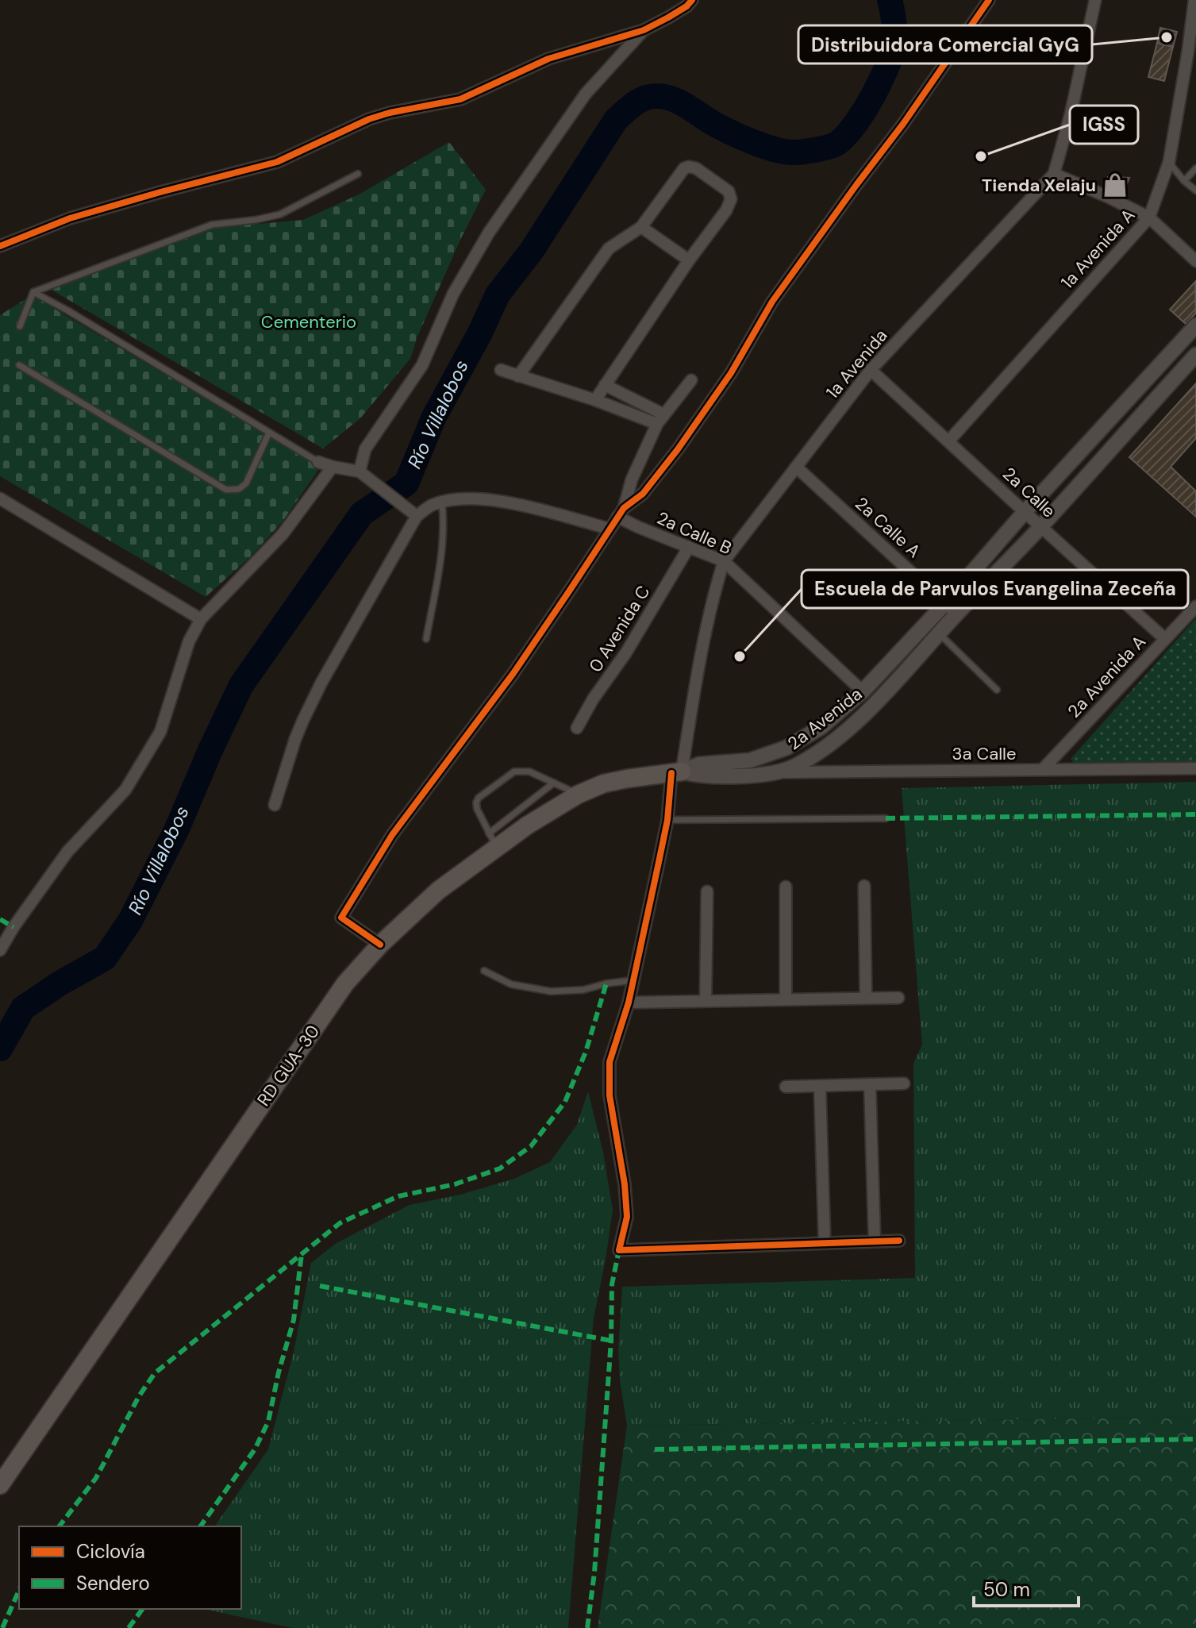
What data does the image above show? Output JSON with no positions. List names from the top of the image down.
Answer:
{
  "streets": {
    "main road": ["RD GUA-30"],
    "street": [
      "1a Avenida A",
      "1a Avenida",
      "2a Calle",
      "2a Calle A",
      "2a Calle B",
      "0 Avenida C",
      "2a Avenida A",
      "2a Avenida",
      "3a Calle"
    ]
  },
  "crossings": [
    ["1a Avenida A", "2a Calle"],
    ["1a Avenida", "2a Calle"],
    ["1a Avenida", "2a Calle A"],
    ["1a Avenida", "2a Calle B"],
    ["1a Avenida", "2a Avenida"],
    ["1a Avenida", "RD GUA-30"],
    ["2a Calle", "2a Avenida A"],
    ["2a Calle", "2a Avenida"],
    ["2a Calle A", "2a Avenida"],
    ["2a Calle B", "0 Avenida C"],
    ["2a Calle B", "2a Avenida"],
    ["2a Avenida A", "3a Calle"],
    ["2a Avenida", "3a Calle"],
    ["2a Avenida", "RD GUA-30"]
  ],
  "water": ["Río Villalobos"],
  "parks": ["Cementerio"],
  "places": {
    "other": ["Distribuidora Comercial GyG", "IGSS", "Escuela de Parvulos Evangelina Zeceña"],
    "shop": ["Tienda Xelaju"]
  },
  "legend": ["Ciclovía", "Sendero"],
  "scale_bar": "50 m"
}
